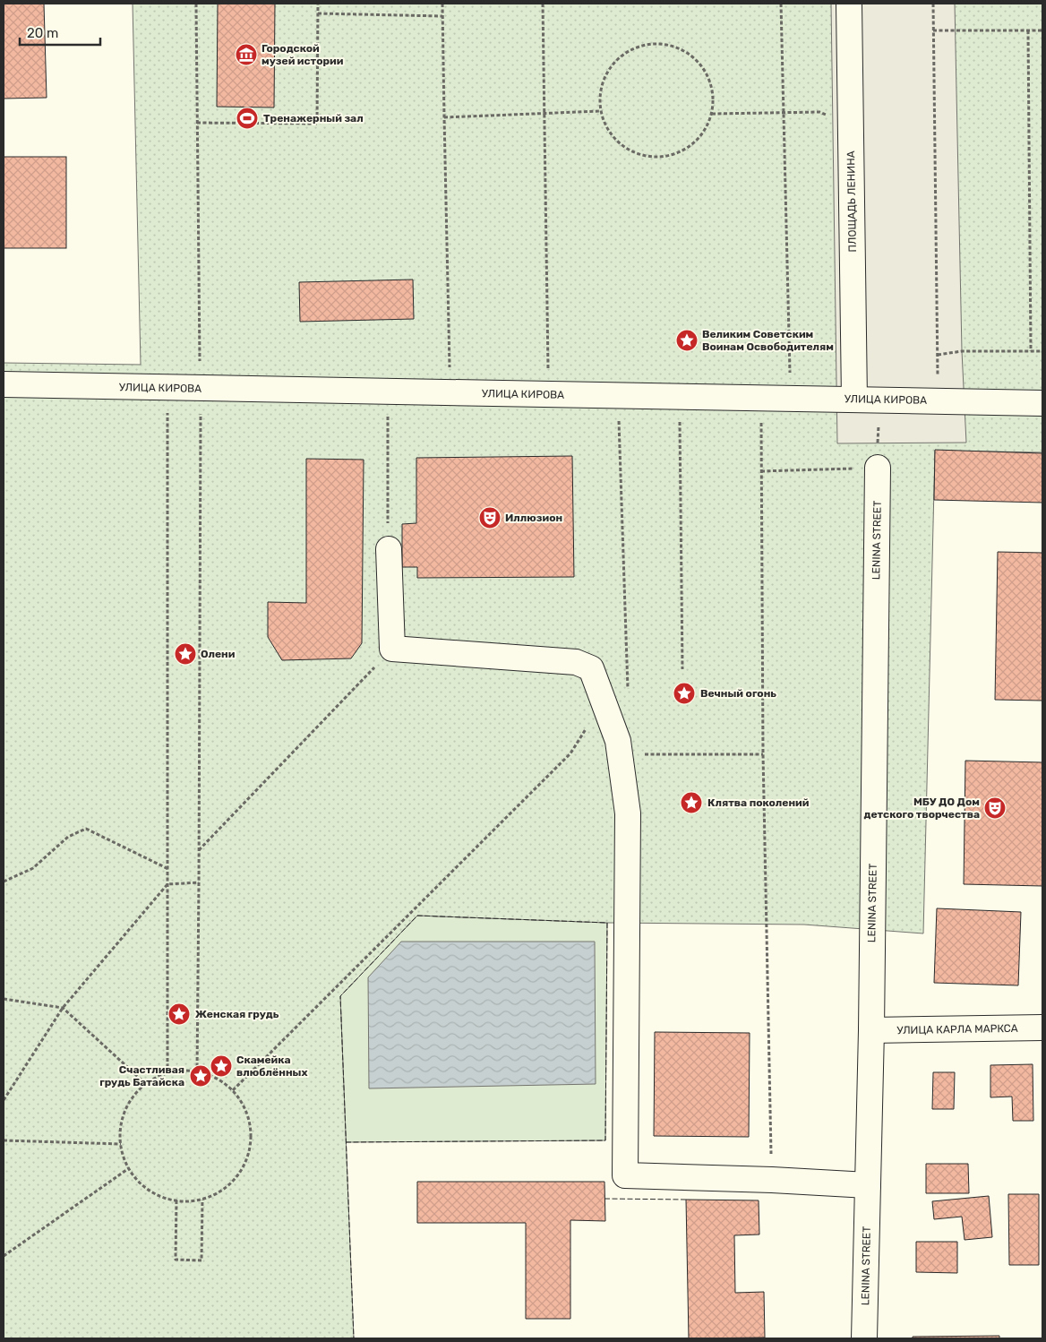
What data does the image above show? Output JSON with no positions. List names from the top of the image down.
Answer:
{
  "streets": {
    "street": [
      "ПЛОЩАДЬ ЛЕНИНА",
      "УЛИЦА КИРОВА",
      "LENINA STREET",
      "УЛИЦА КАРЛА МАРКСА"
    ]
  },
  "crossings": [
    ["ПЛОЩАДЬ ЛЕНИНА", "УЛИЦА КИРОВА"],
    ["LENINA STREET", "УЛИЦА КАРЛА МАРКСА"]
  ],
  "places": {
    "museum": ["Городской музей истории"],
    "sports": ["Тренажерный зал"],
    "place": [
      "Великим Советским Воинам Освободителям",
      "Олени",
      "Вечный огонь",
      "Клятва поколений",
      "Женская грудь",
      "Скамейка влюблённых",
      "Счастливая грудь Батайска"
    ],
    "theatre": ["Иллюзион", "МБУ ДО Дом детского творчества"]
  },
  "scale_bar": "20 m"
}
